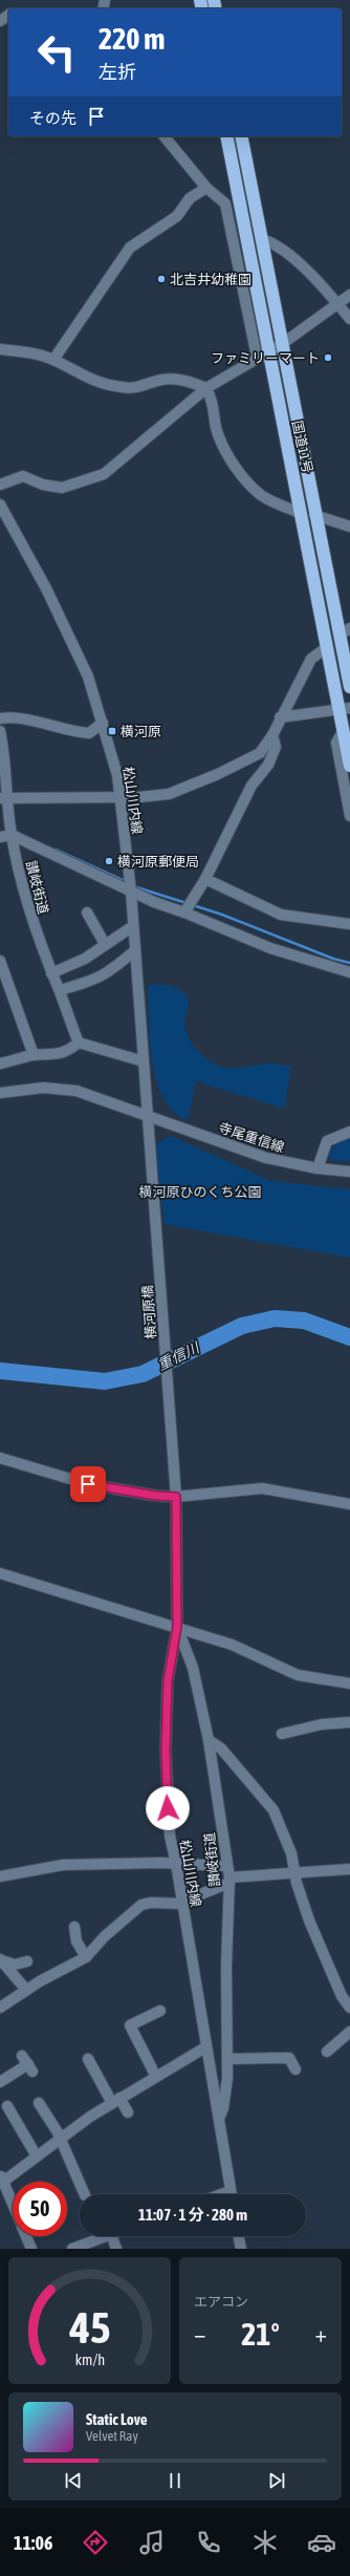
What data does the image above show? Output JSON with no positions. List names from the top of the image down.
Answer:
{
  "streets": {
    "highway": ["国道11号"],
    "street": [
      "松山川内線",
      "讃岐街道",
      "寺尾重信線",
      "横河原橋"
    ]
  },
  "crossings": [
    ["松山川内線", "讃岐街道"],
    ["松山川内線", "寺尾重信線"],
    ["松山川内線", "横河原橋"]
  ],
  "water": ["重信川"],
  "parks": ["横河原ひのくち公園"],
  "places": {
    "other": ["北吉井幼稚園", "ファミリーマート", "横河原郵便局"],
    "transit": ["横河原"]
  },
  "page": {
    "turn": ["220 m", "左折"],
    "then": "その先",
    "limit": "50",
    "trip": "11:07 · 1 分 · 280 m",
    "tile": "エアコン",
    "heat": ["−", "21°", "+"],
    "song": ["Static Love", "Velvet Ray"],
    "tabs": "11:06",
    "gauge": ["45", "km/h"]
  }
}
